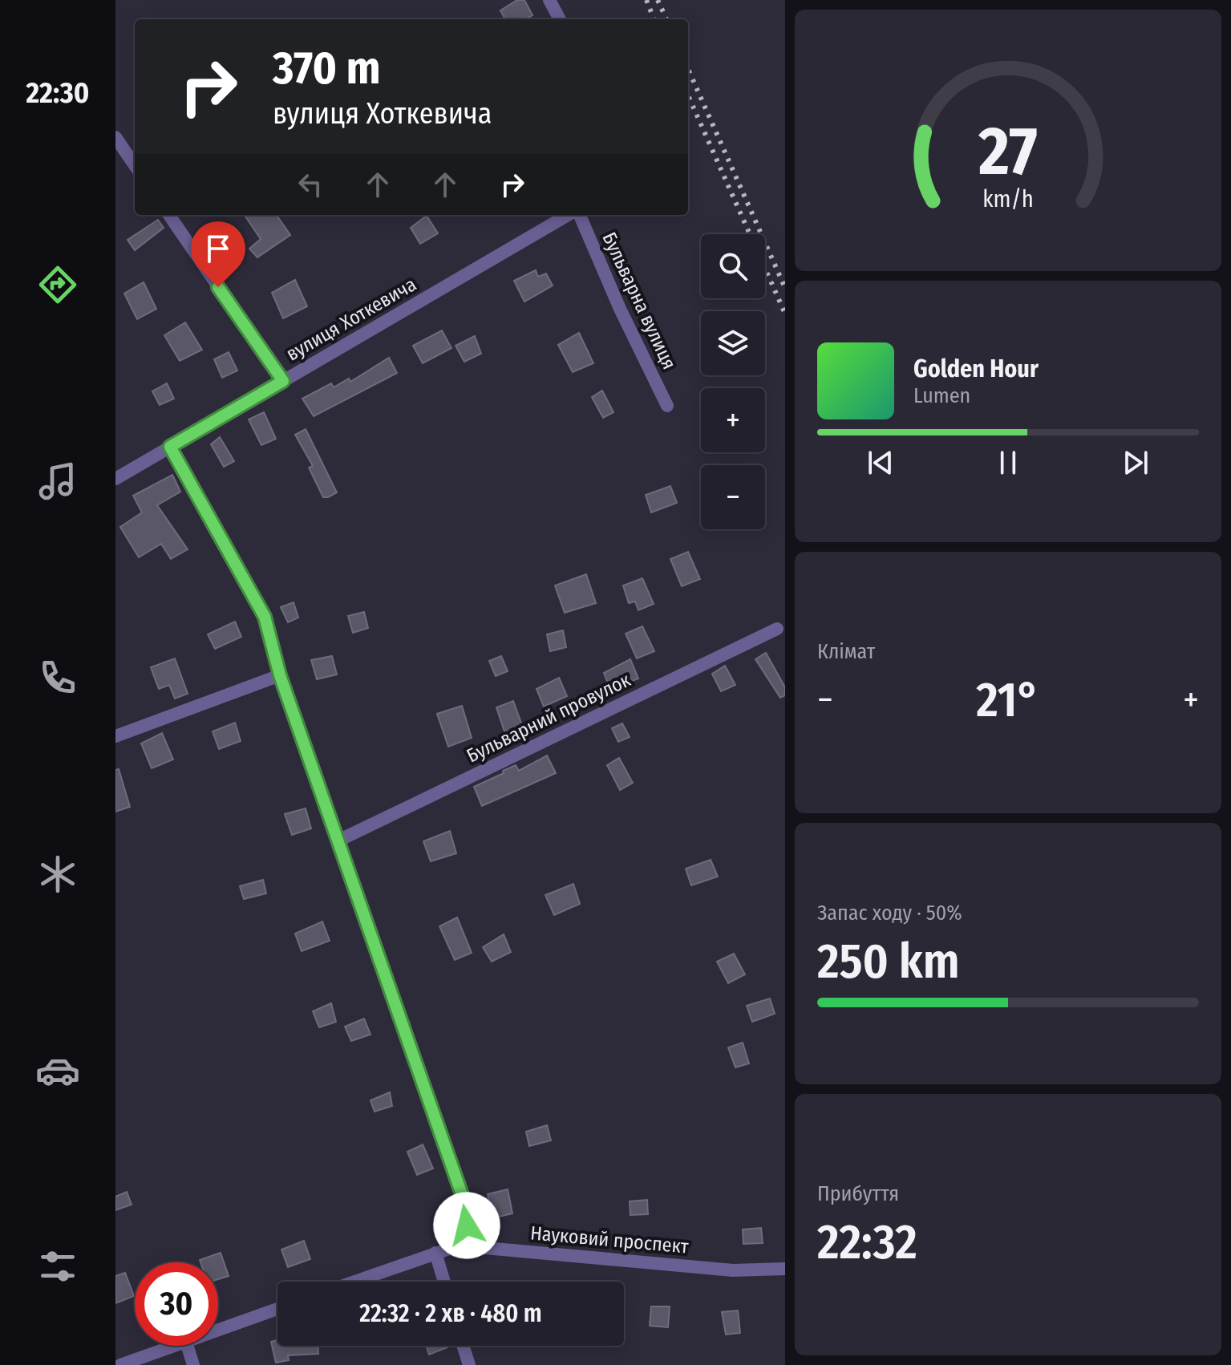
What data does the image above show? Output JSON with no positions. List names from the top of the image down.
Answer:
{
  "streets": {
    "street": [
      "Бульварна вулиця",
      "вулиця Хоткевича",
      "Бульварний провулок",
      "Науковий проспект"
    ]
  },
  "page": {
    "tabs": "22:30",
    "turn": ["370 m", "вулиця Хоткевича"],
    "map_buttons": ["+", "−"],
    "song": ["Golden Hour", "Lumen"],
    "tile": [
      "Клімат",
      ["Запас ходу · 50%", "250 km"],
      ["Прибуття", "22:32"]
    ],
    "heat": ["−", "21°", "+"],
    "limit": "30",
    "trip": "22:32 · 2 хв · 480 m",
    "gauge": ["27", "km/h"]
  }
}
